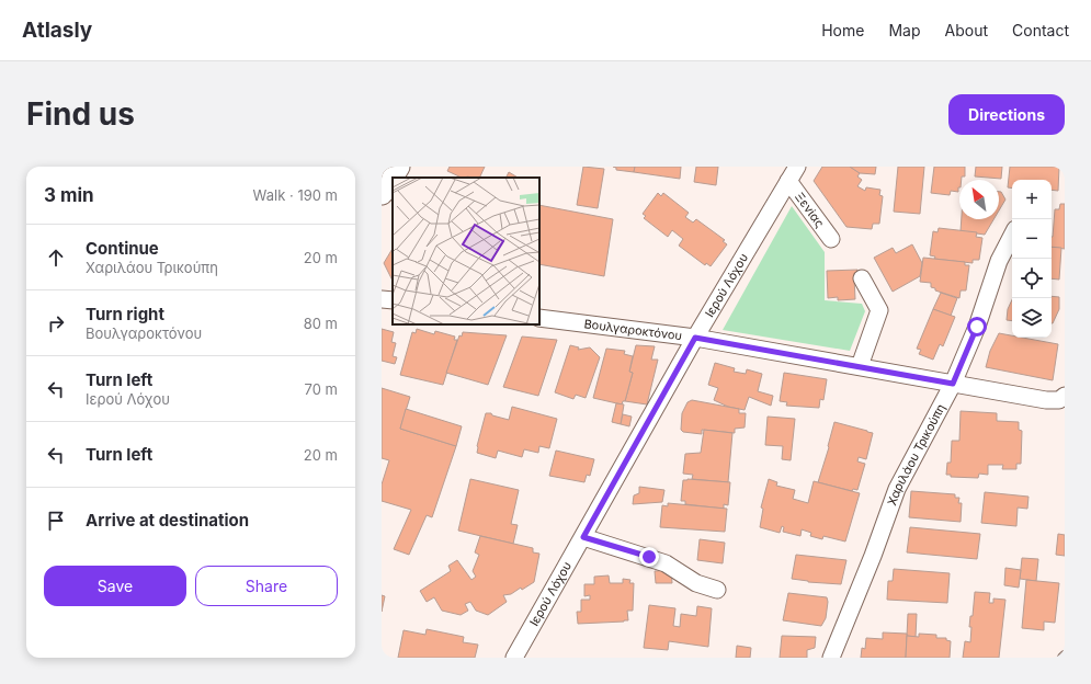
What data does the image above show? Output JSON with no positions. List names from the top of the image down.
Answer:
{
  "streets": {
    "street": [
      "Ξενίας",
      "Ιερού Λόχου",
      "Βουλγαροκτόνου",
      "Χαριλάου Τρικούπη"
    ]
  },
  "crossings": [
    ["Ξενίας", "Ιερού Λόχου"],
    ["Ιερού Λόχου", "Βουλγαροκτόνου"],
    ["Βουλγαροκτόνου", "Χαριλάου Τρικούπη"]
  ],
  "north": "top left",
  "page": {
    "header": "Atlasly",
    "nav": [
      "Home",
      "Map",
      "About",
      "Contact"
    ],
    "buttons": [
      "Directions",
      ["Save", "Share"]
    ],
    "title": "Find us",
    "heading": ["3 min", "Walk · 190 m"],
    "map_buttons": ["+", "−"],
    "list": [
      ["Continue", "Χαριλάου Τρικούπη", "20 m"],
      ["Turn right", "Βουλγαροκτόνου", "80 m"],
      ["Turn left", "Ιερού Λόχου", "70 m"],
      ["Turn left", "20 m"],
      "Arrive at destination"
    ]
  }
}
